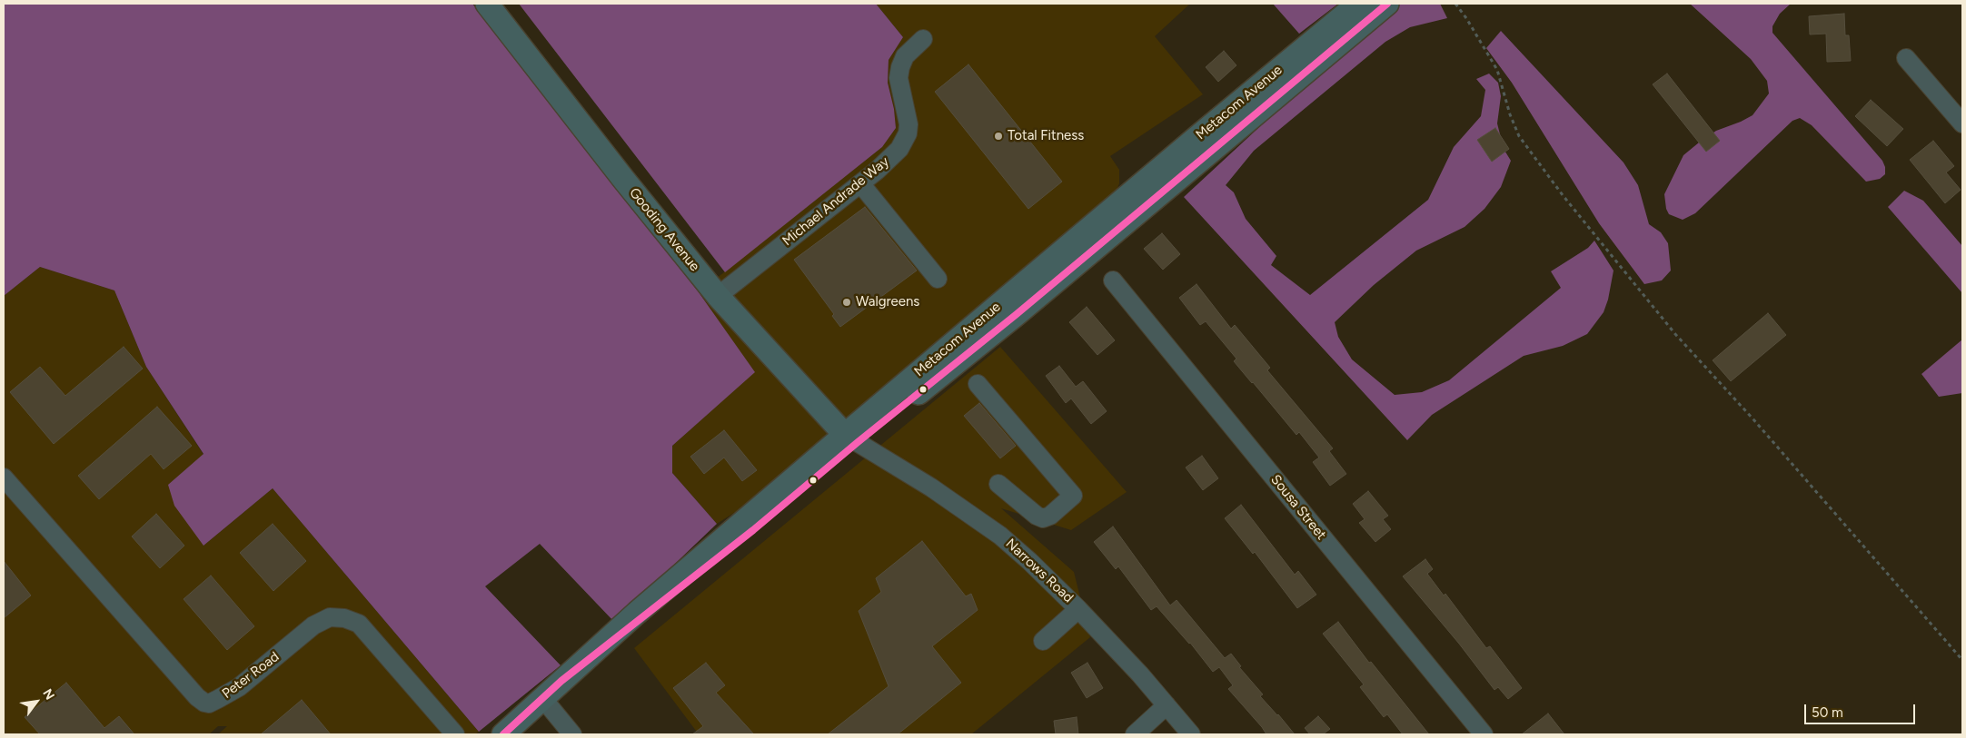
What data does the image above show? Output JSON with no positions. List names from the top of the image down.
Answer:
{
  "streets": {
    "main road": ["Metacom Avenue", "Gooding Avenue"],
    "street": [
      "Michael Andrade Way",
      "Sousa Street",
      "Narrows Road",
      "Peter Road"
    ]
  },
  "crossings": [
    ["Metacom Avenue", "Gooding Avenue"],
    ["Metacom Avenue", "Narrows Road"],
    ["Michael Andrade Way", "Gooding Avenue"],
    ["Gooding Avenue", "Narrows Road"]
  ],
  "places": ["Total Fitness", "Walgreens"],
  "scale_bar": "50 m",
  "north": "top right"
}
